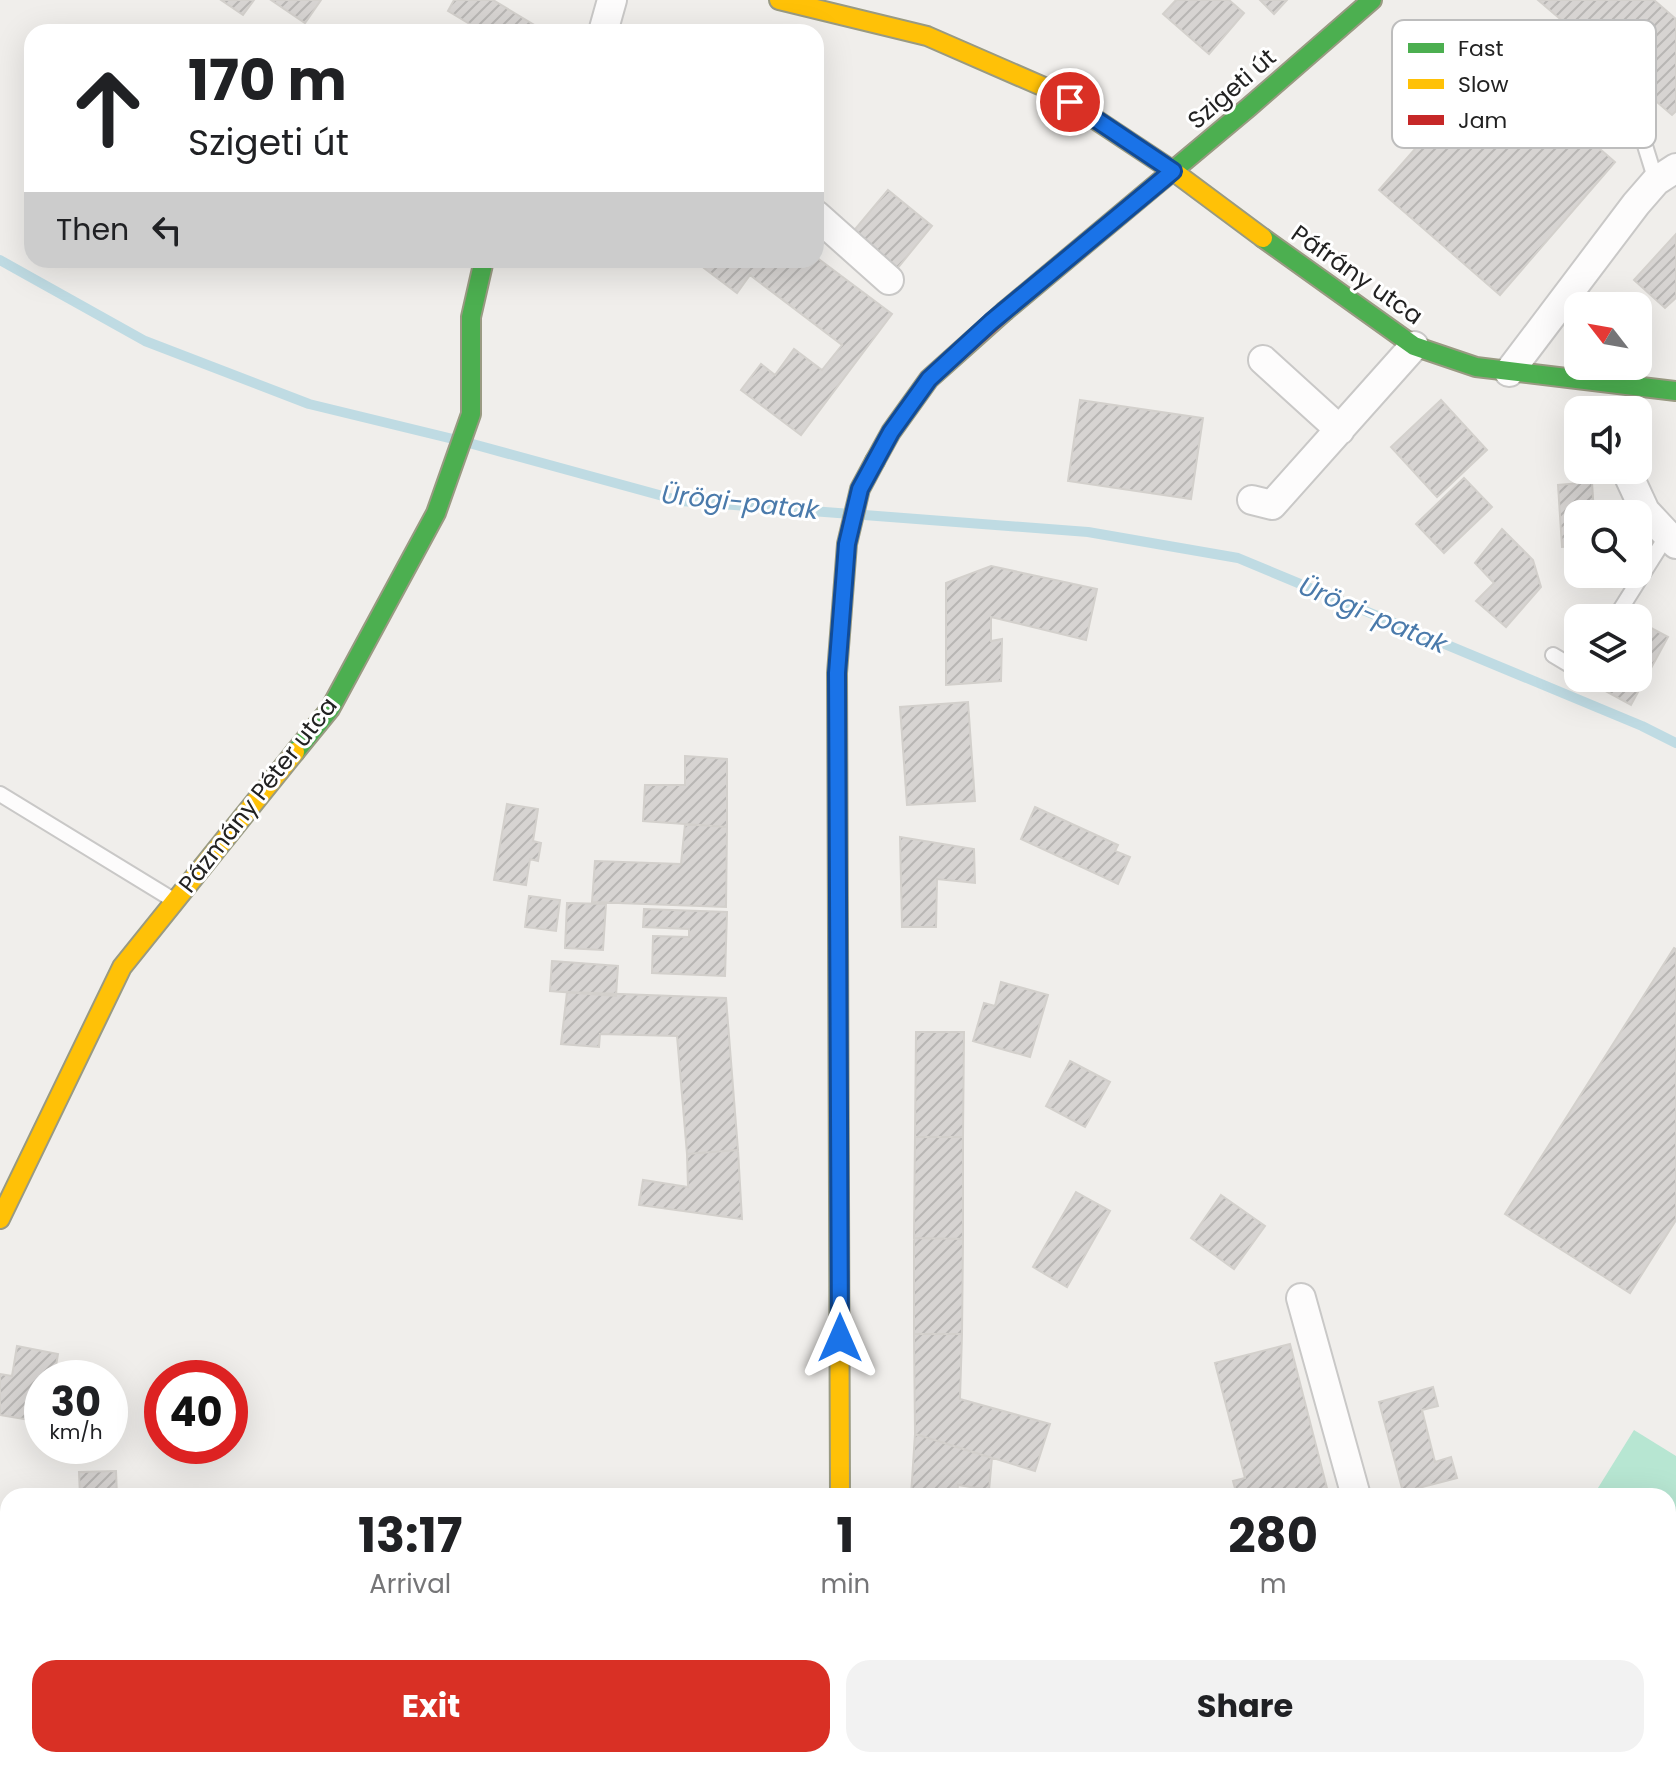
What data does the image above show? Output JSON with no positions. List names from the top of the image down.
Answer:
{
  "streets": {
    "street": ["Szigeti út", "Páfrány utca", "Pázmány Péter utca"]
  },
  "crossings": [
    ["Szigeti út", "Páfrány utca"]
  ],
  "water": ["Ürögi-patak"],
  "legend": ["Fast", "Slow", "Jam"],
  "north": "top left",
  "page": {
    "turn": ["170 m", "Szigeti út"],
    "then": "Then",
    "speed": "30 km/h",
    "limit": "40",
    "eta": [
      "13:17",
      "Arrival",
      "1",
      "min",
      "280",
      "m"
    ],
    "buttons": ["Exit", "Share"]
  }
}
